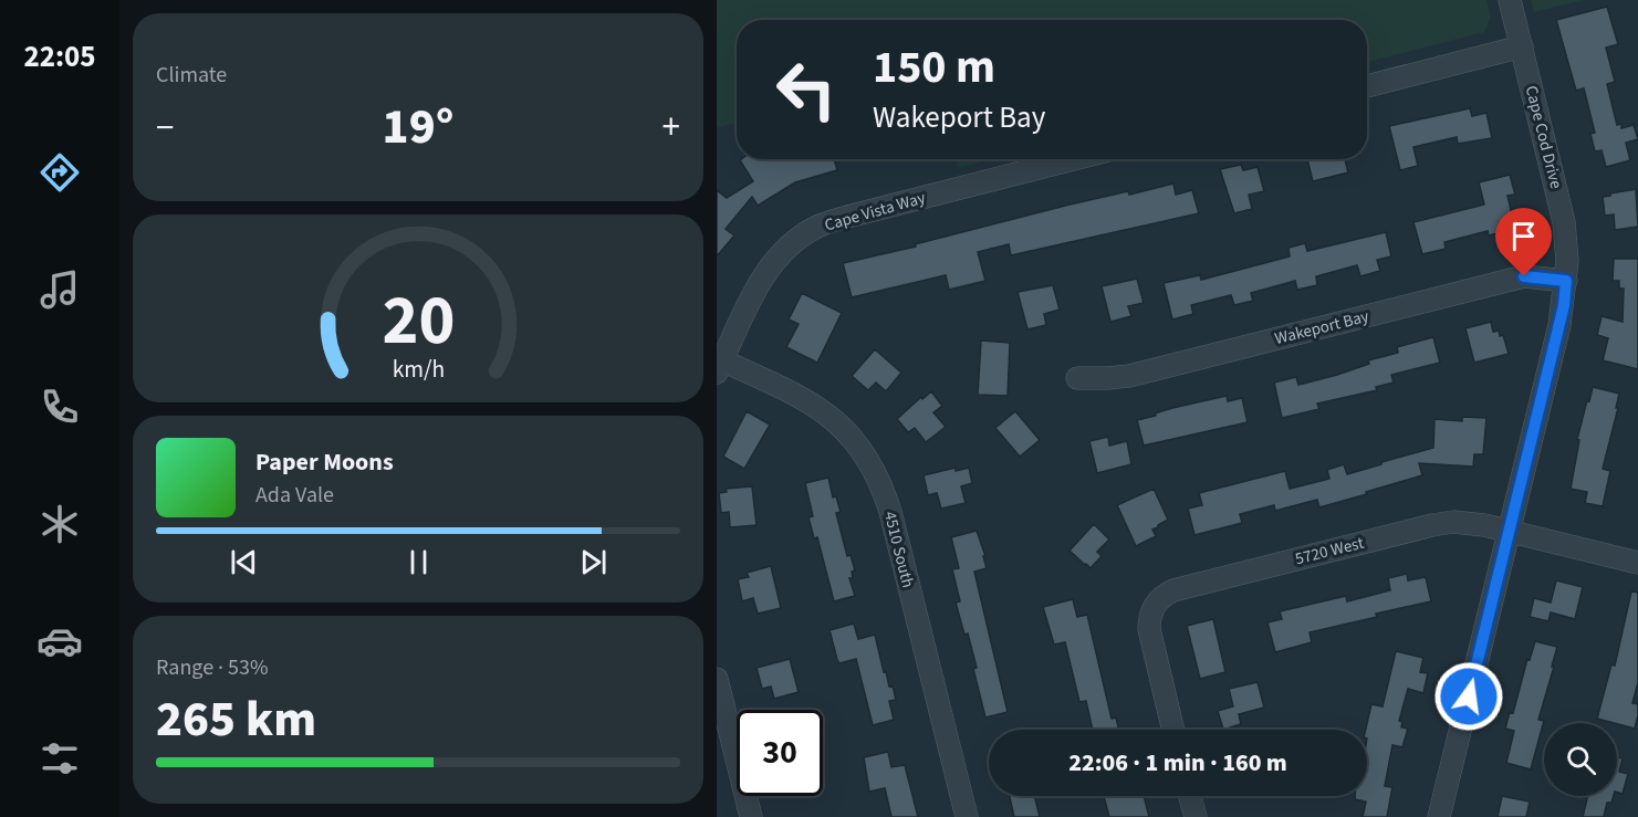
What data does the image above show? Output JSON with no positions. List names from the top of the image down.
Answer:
{
  "streets": {
    "street": [
      "Cape Cod Drive",
      "Cape Vista Way",
      "Wakeport Bay",
      "4510 South",
      "5720 West"
    ]
  },
  "crossings": [
    ["Cape Cod Drive", "Wakeport Bay"],
    ["Cape Cod Drive", "5720 West"],
    ["Cape Vista Way", "4510 South"]
  ],
  "page": {
    "tabs": "22:05",
    "tile": [
      "Climate",
      ["Range · 53%", "265 km"]
    ],
    "turn": ["150 m", "Wakeport Bay"],
    "heat": ["−", "19°", "+"],
    "song": ["Paper Moons", "Ada Vale"],
    "limit": "30",
    "trip": "22:06 · 1 min · 160 m",
    "gauge": ["20", "km/h"]
  }
}
